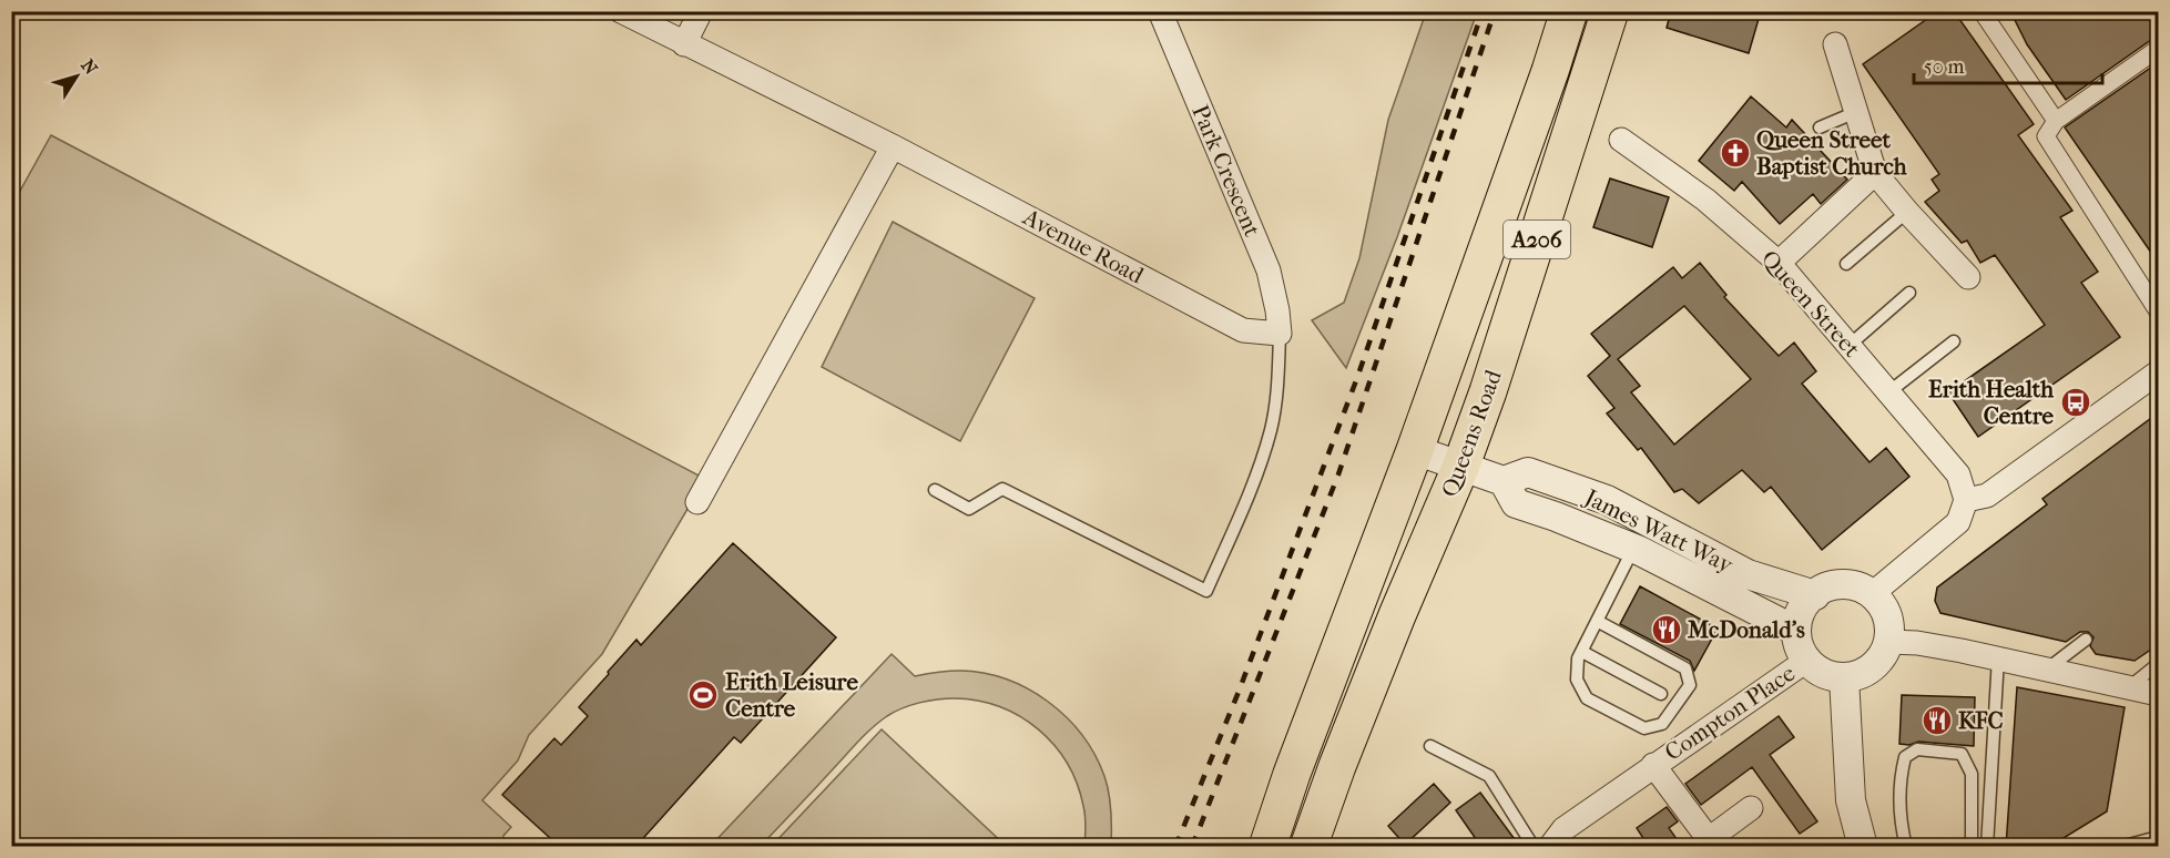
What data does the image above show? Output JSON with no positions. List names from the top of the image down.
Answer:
{
  "streets": {
    "main road": ["A206", "Queens Road"],
    "street": [
      "Park Crescent",
      "Avenue Road",
      "Queen Street",
      "James Watt Way",
      "Compton Place"
    ]
  },
  "crossings": [
    ["Park Crescent", "Avenue Road"],
    ["Queens Road", "James Watt Way"],
    ["James Watt Way", "Compton Place"]
  ],
  "places": {
    "church": ["Queen Street Baptist Church"],
    "bus stop": ["Erith Health Centre"],
    "restaurant": ["McDonald's", "KFC"],
    "sports": ["Erith Leisure Centre"]
  },
  "scale_bar": "50 m",
  "north": "top right"
}
